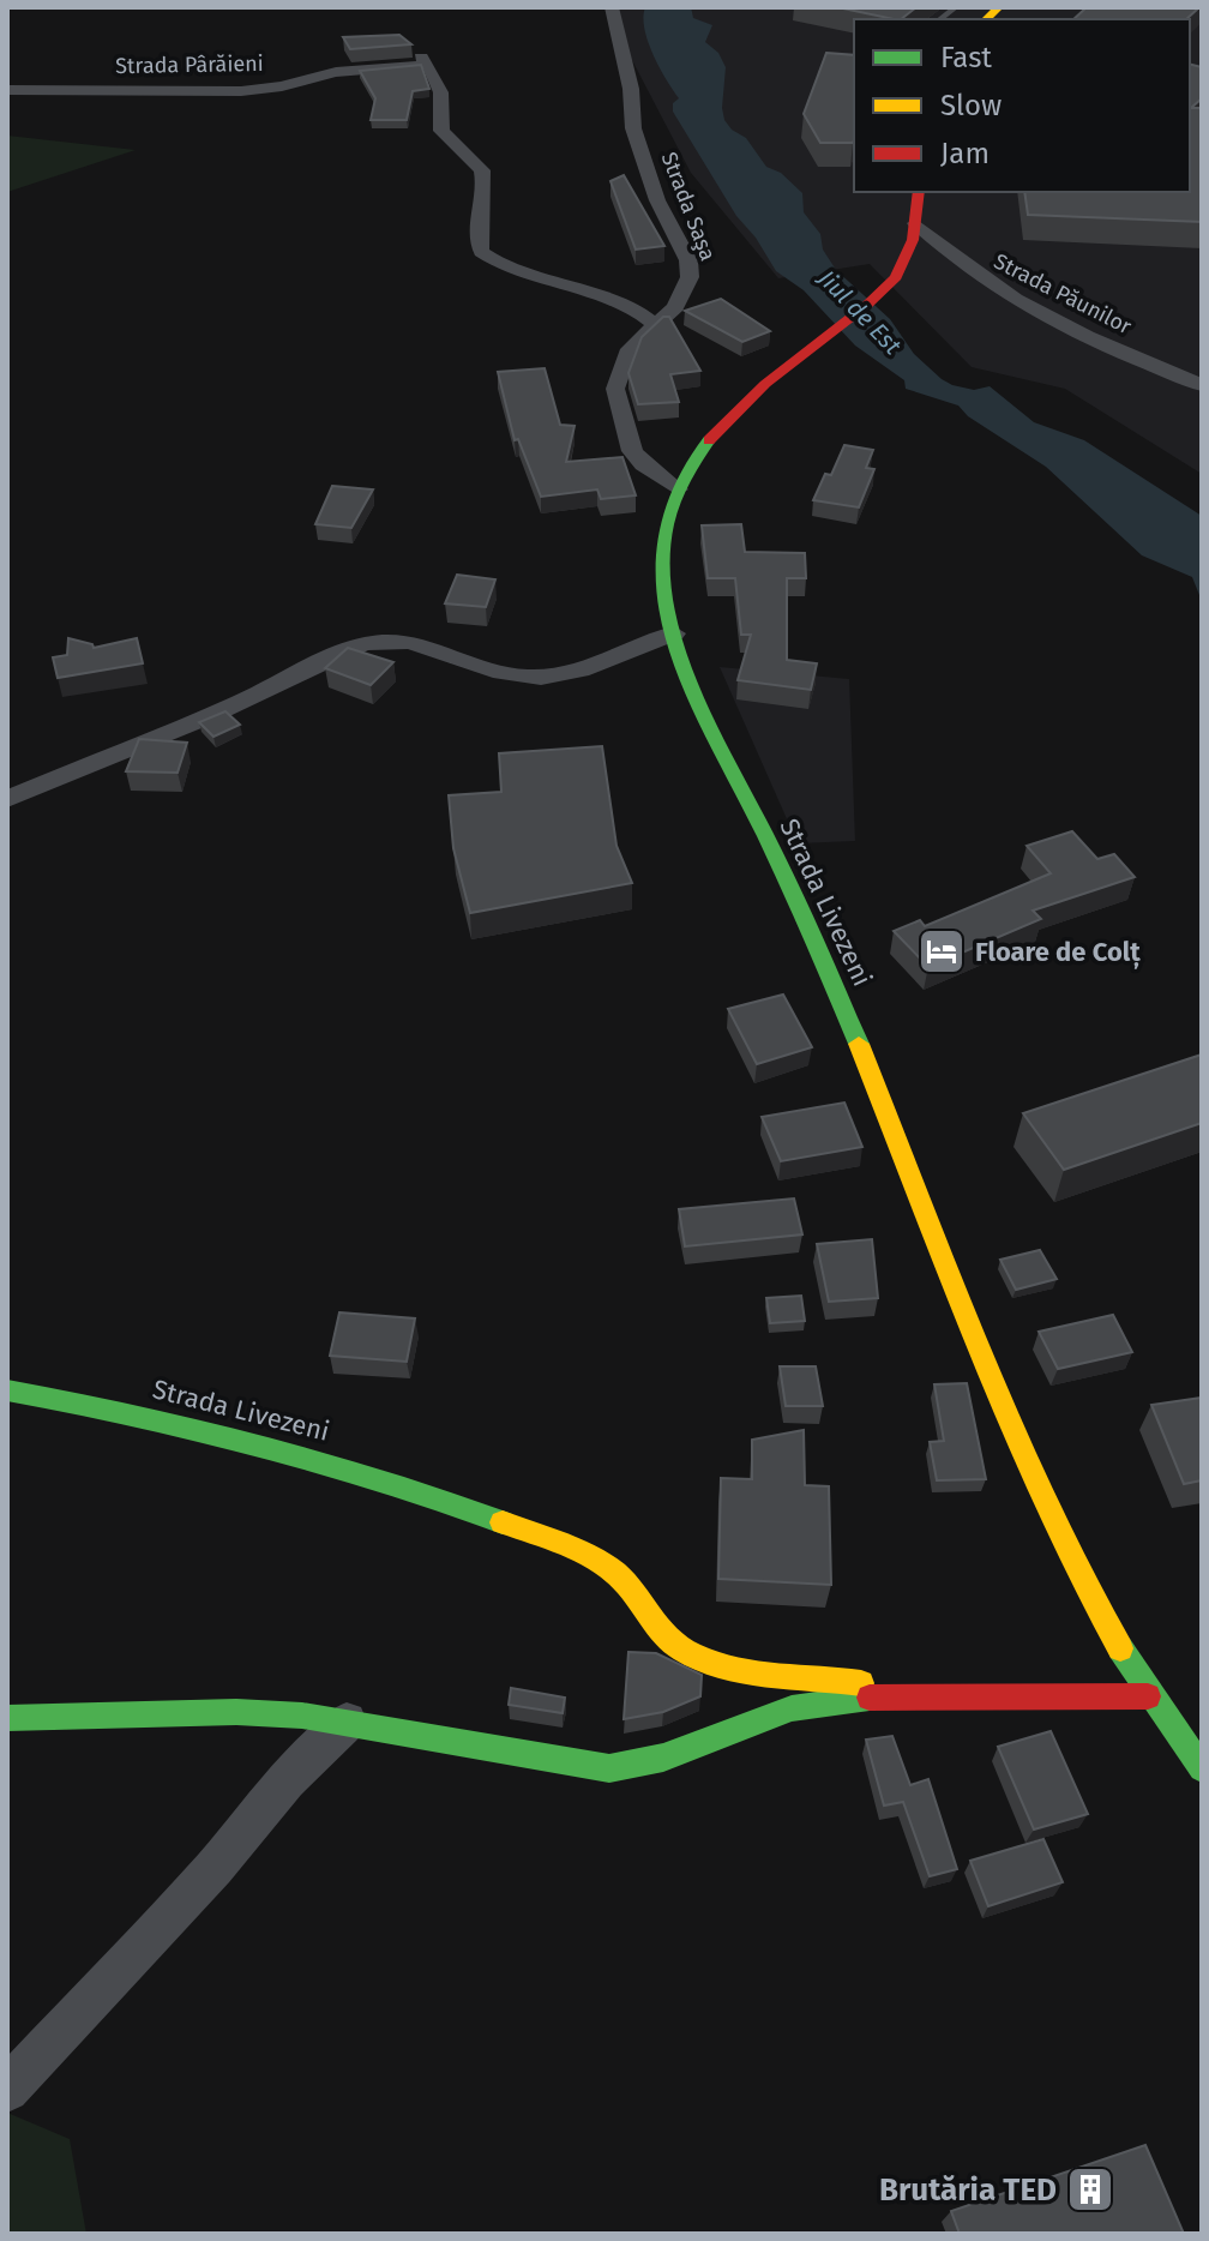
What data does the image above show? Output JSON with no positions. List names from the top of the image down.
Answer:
{
  "streets": {
    "main road": ["Strada Livezeni"],
    "street": ["Strada Pârăieni", "Strada Saşa", "Strada Păunilor"]
  },
  "crossings": [
    ["Strada Pârăieni", "Strada Saşa"],
    ["Strada Saşa", "Strada Livezeni"],
    ["Strada Păunilor", "Strada Livezeni"]
  ],
  "water": ["Jiul de Est"],
  "places": {
    "hotel": ["Floare de Colț"],
    "building": ["Brutăria TED"]
  },
  "legend": ["Fast", "Slow", "Jam"]
}
